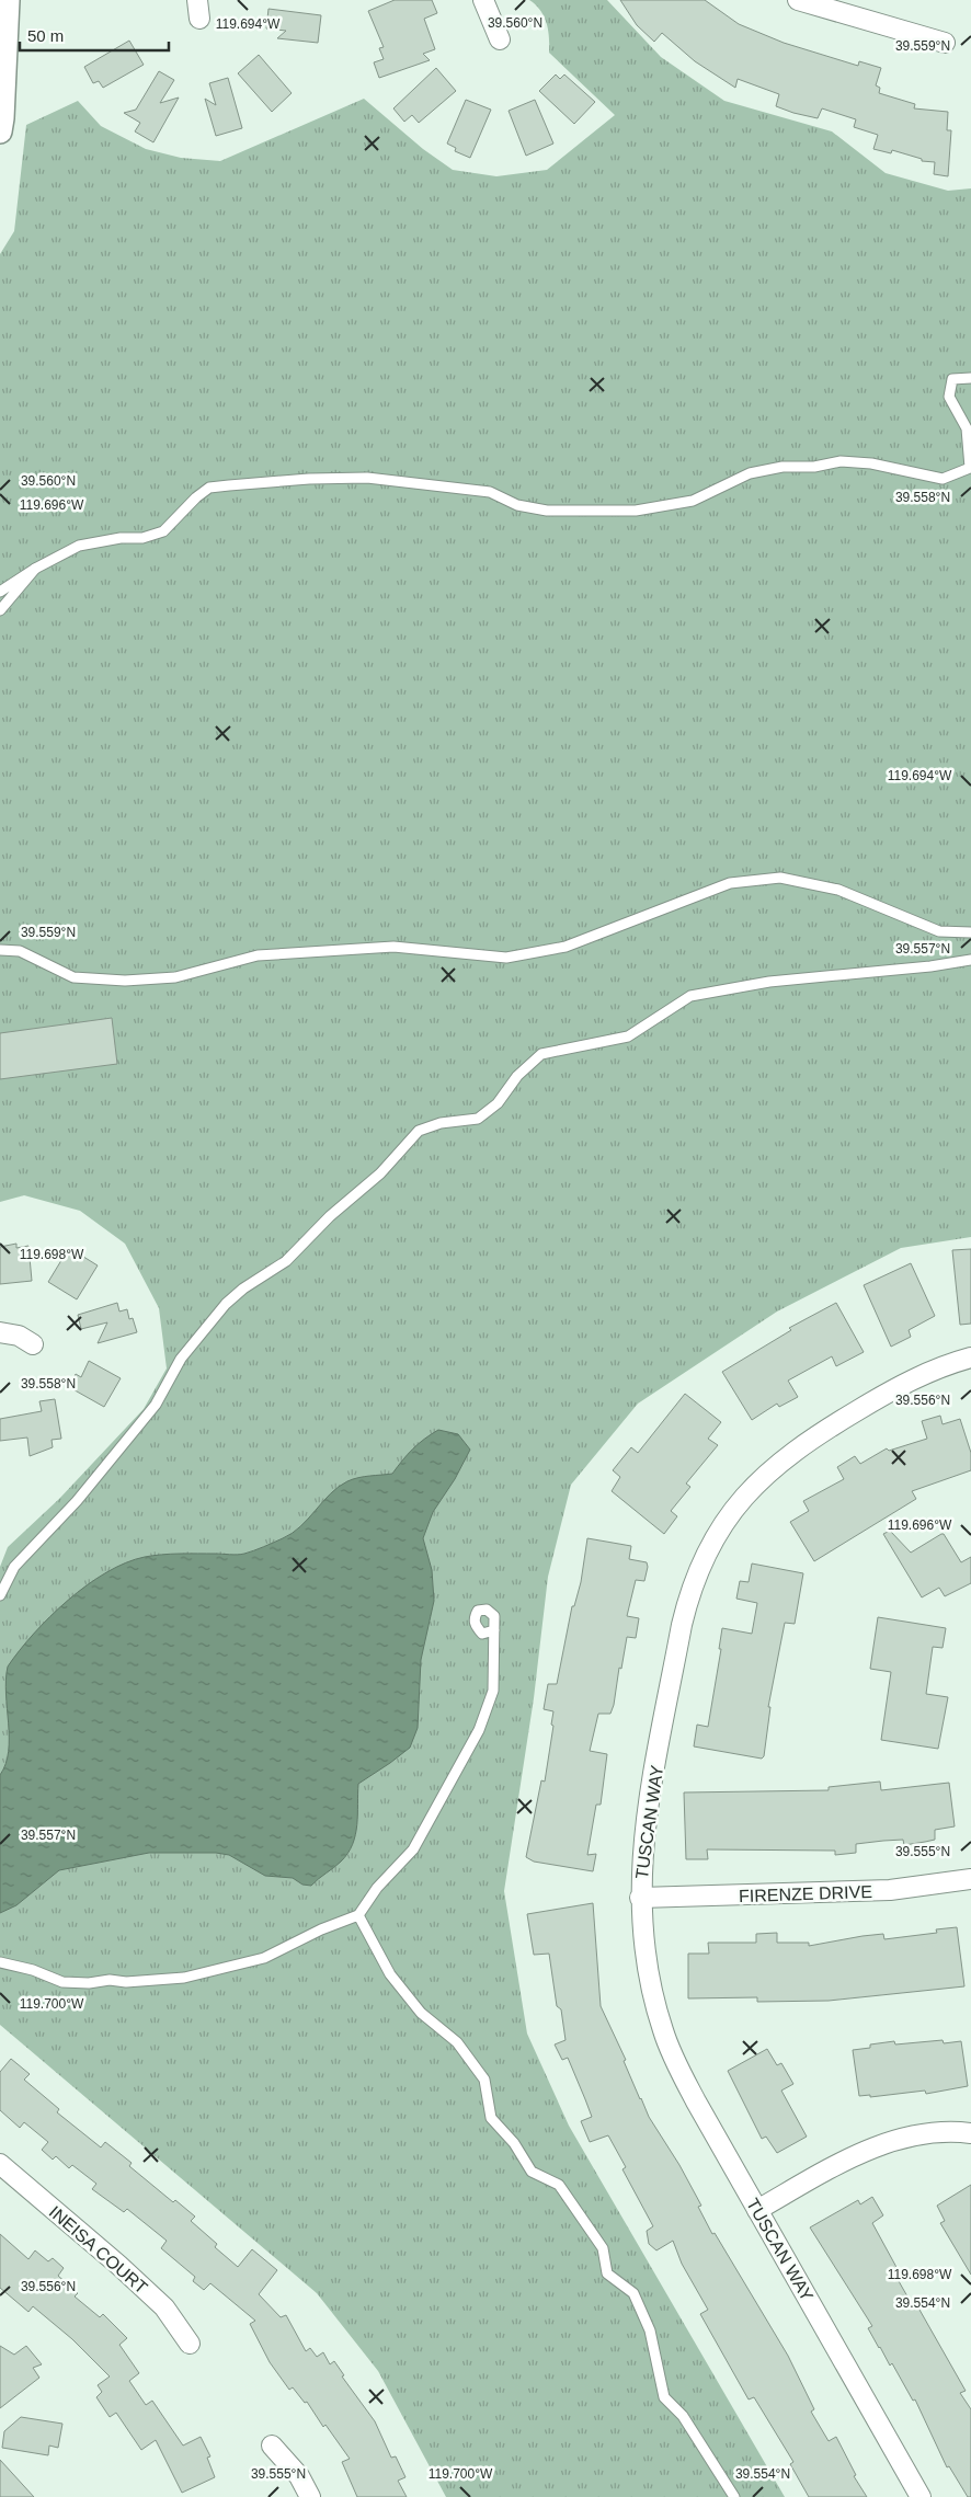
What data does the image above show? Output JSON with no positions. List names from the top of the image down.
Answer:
{
  "streets": {
    "street": ["TUSCAN WAY", "FIRENZE DRIVE", "INEISA COURT"]
  },
  "crossings": [
    ["TUSCAN WAY", "FIRENZE DRIVE"]
  ],
  "scale_bar": "50 m",
  "coordinates": [
    "39.560°N",
    "119.694°W",
    "39.559°N",
    "39.558°N",
    "119.696°W",
    "39.557°N",
    "119.698°W",
    "39.556°N",
    "39.555°N",
    "119.700°W",
    "39.554°N"
  ]
}
